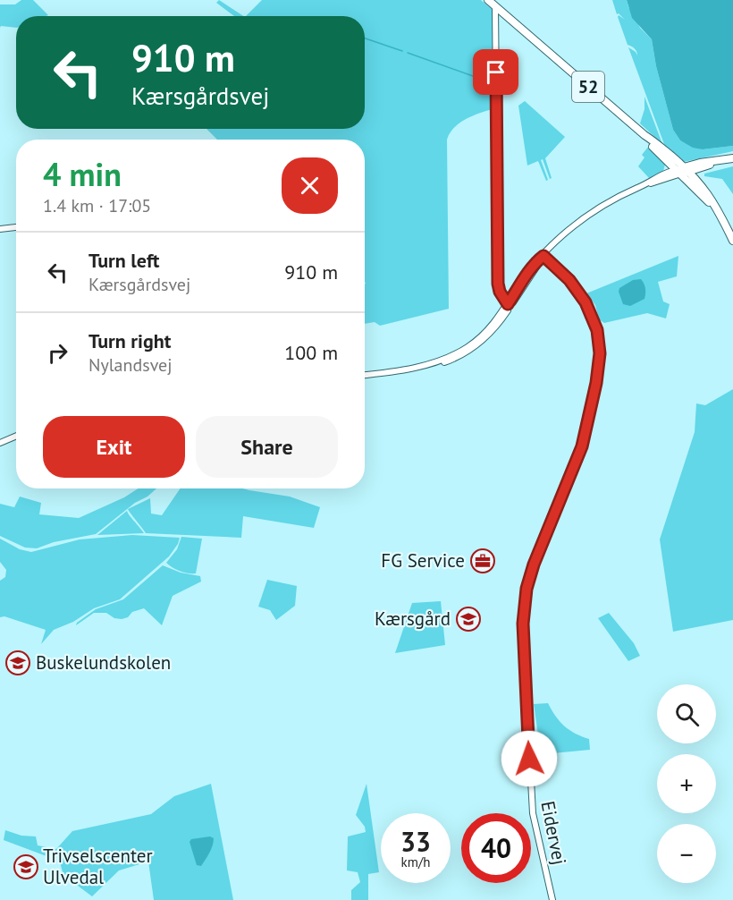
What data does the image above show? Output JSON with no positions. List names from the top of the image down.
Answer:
{
  "streets": {
    "main road": ["52"],
    "street": ["Eidervej"]
  },
  "places": {
    "office": ["FG Service"],
    "school or university": ["Kærsgård", "Buskelundskolen", "Trivselscenter Ulvedal"]
  },
  "page": {
    "turn": ["910 m", "Kærsgårdsvej"],
    "heading": ["4 min", "1.4 km · 17:05"],
    "list": [
      {
        "name": "Turn left",
        "note": "Kærsgårdsvej",
        "value": "910 m"
      },
      {
        "name": "Turn right",
        "note": "Nylandsvej",
        "value": "100 m"
      }
    ],
    "buttons": ["Exit", "Share"],
    "map_buttons": ["+", "−"],
    "speed": "33 km/h",
    "limit": "40"
  }
}
